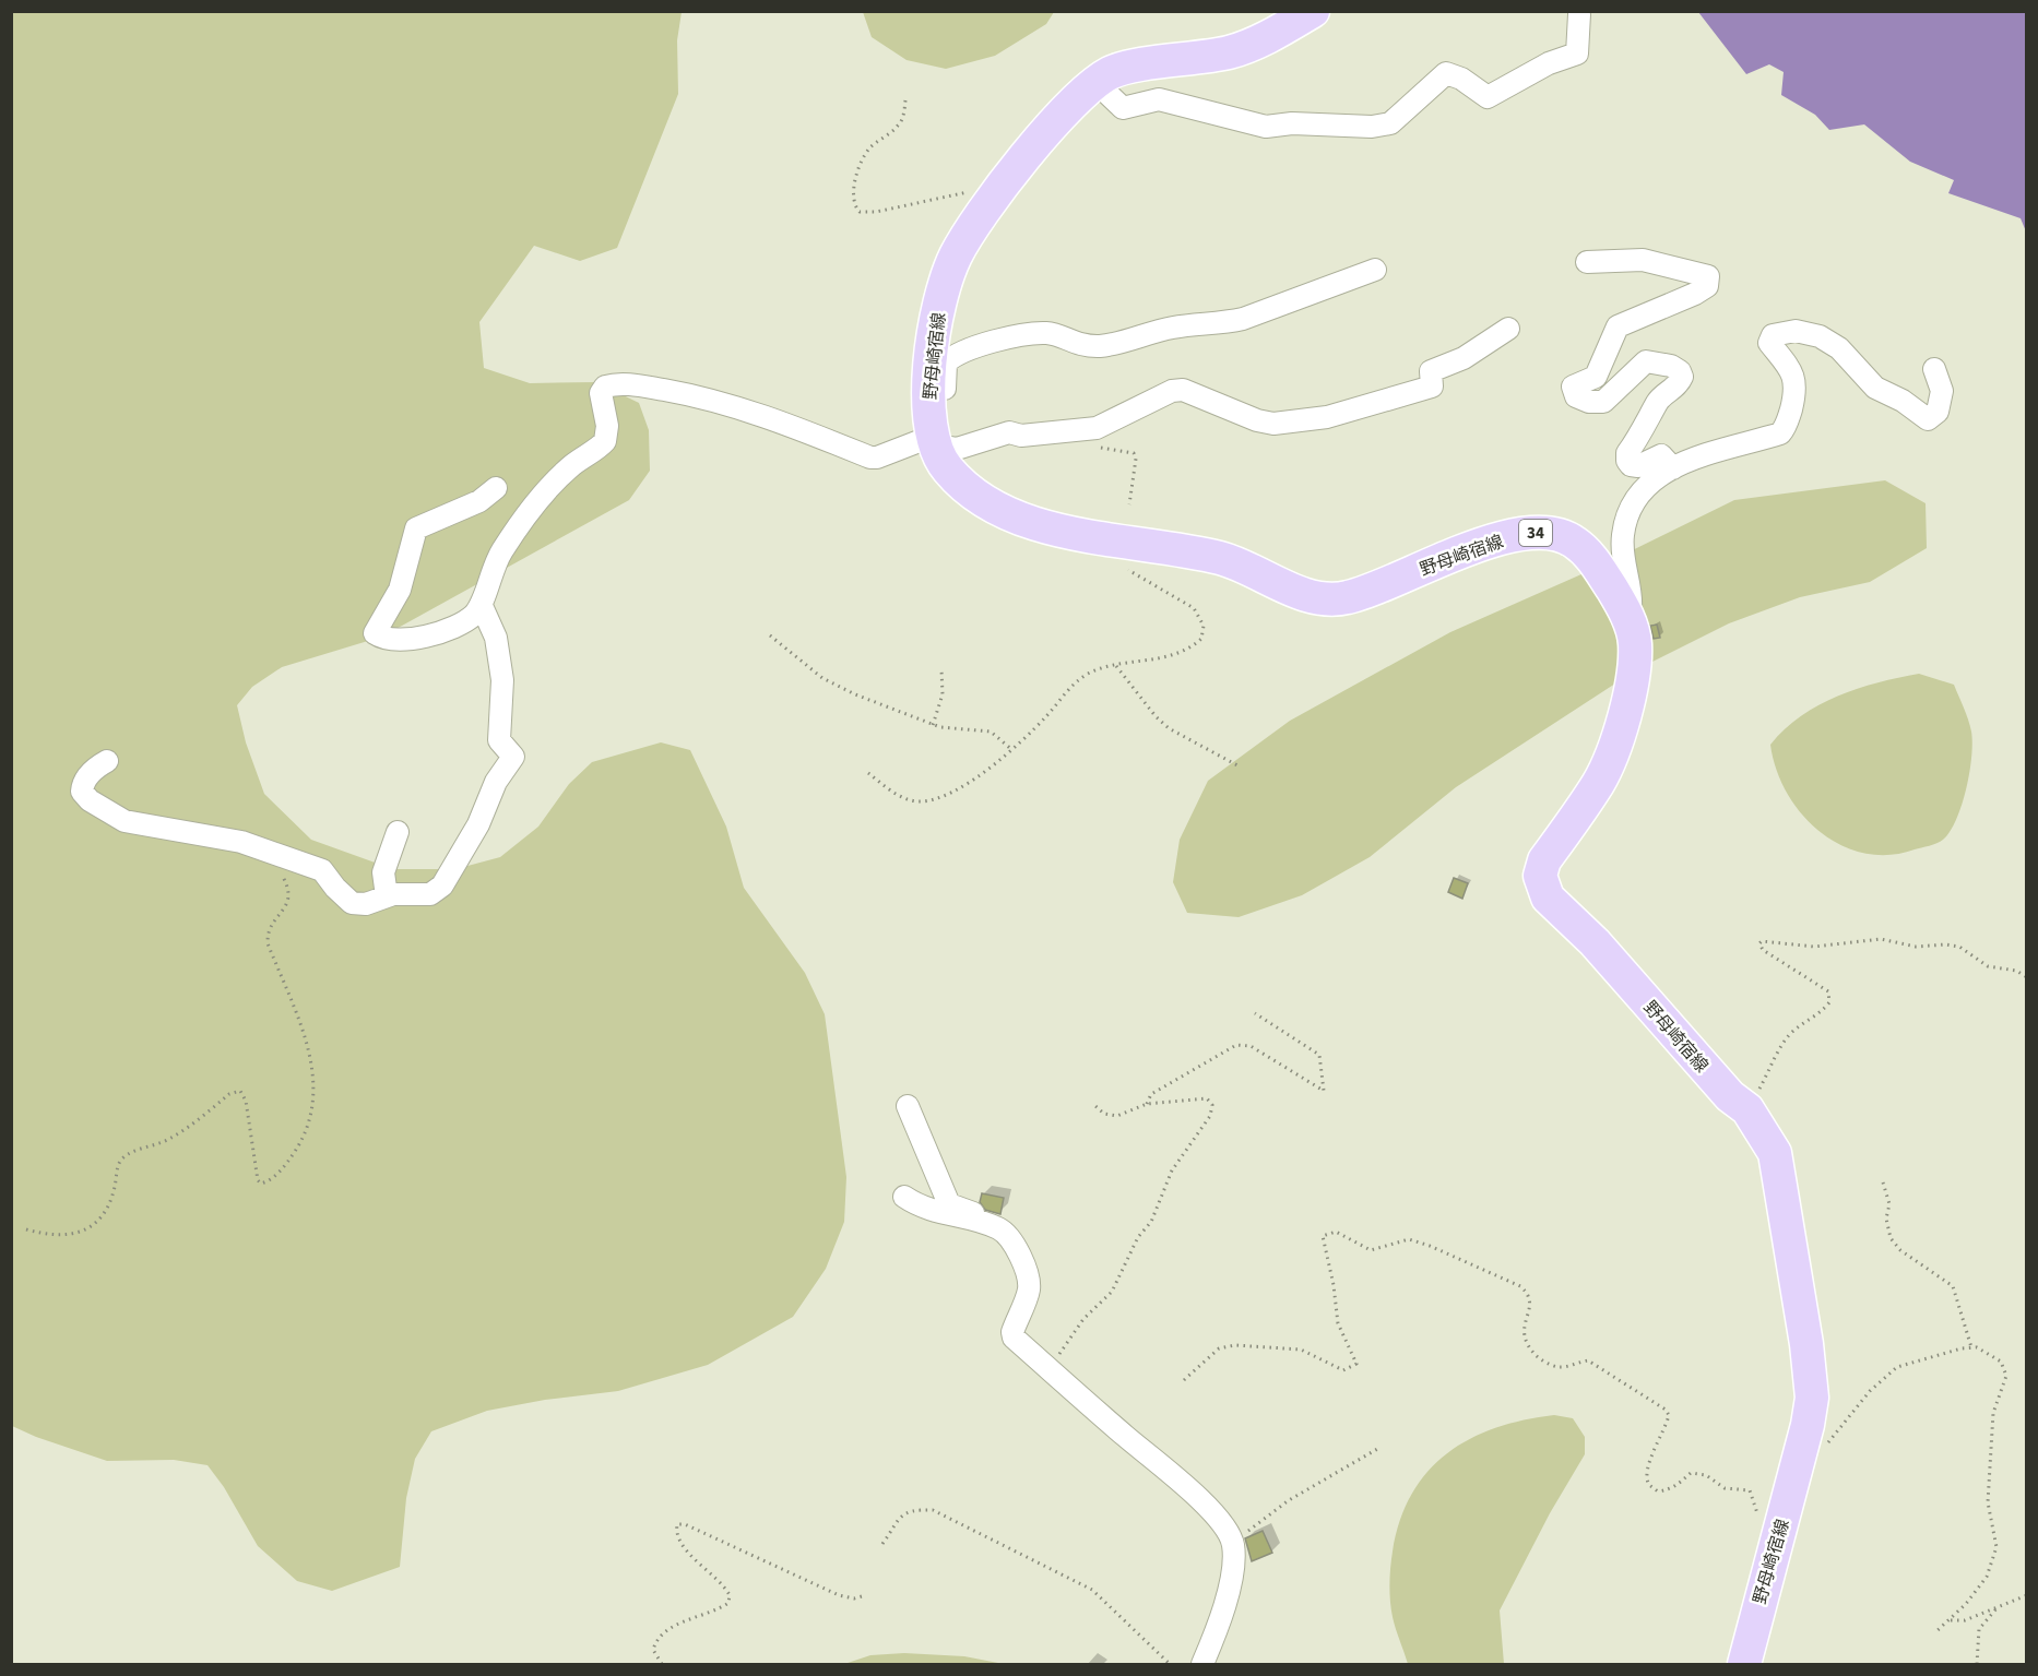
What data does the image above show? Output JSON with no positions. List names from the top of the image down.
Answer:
{
  "streets": {
    "main road": ["野母崎宿線", "34"]
  }
}
